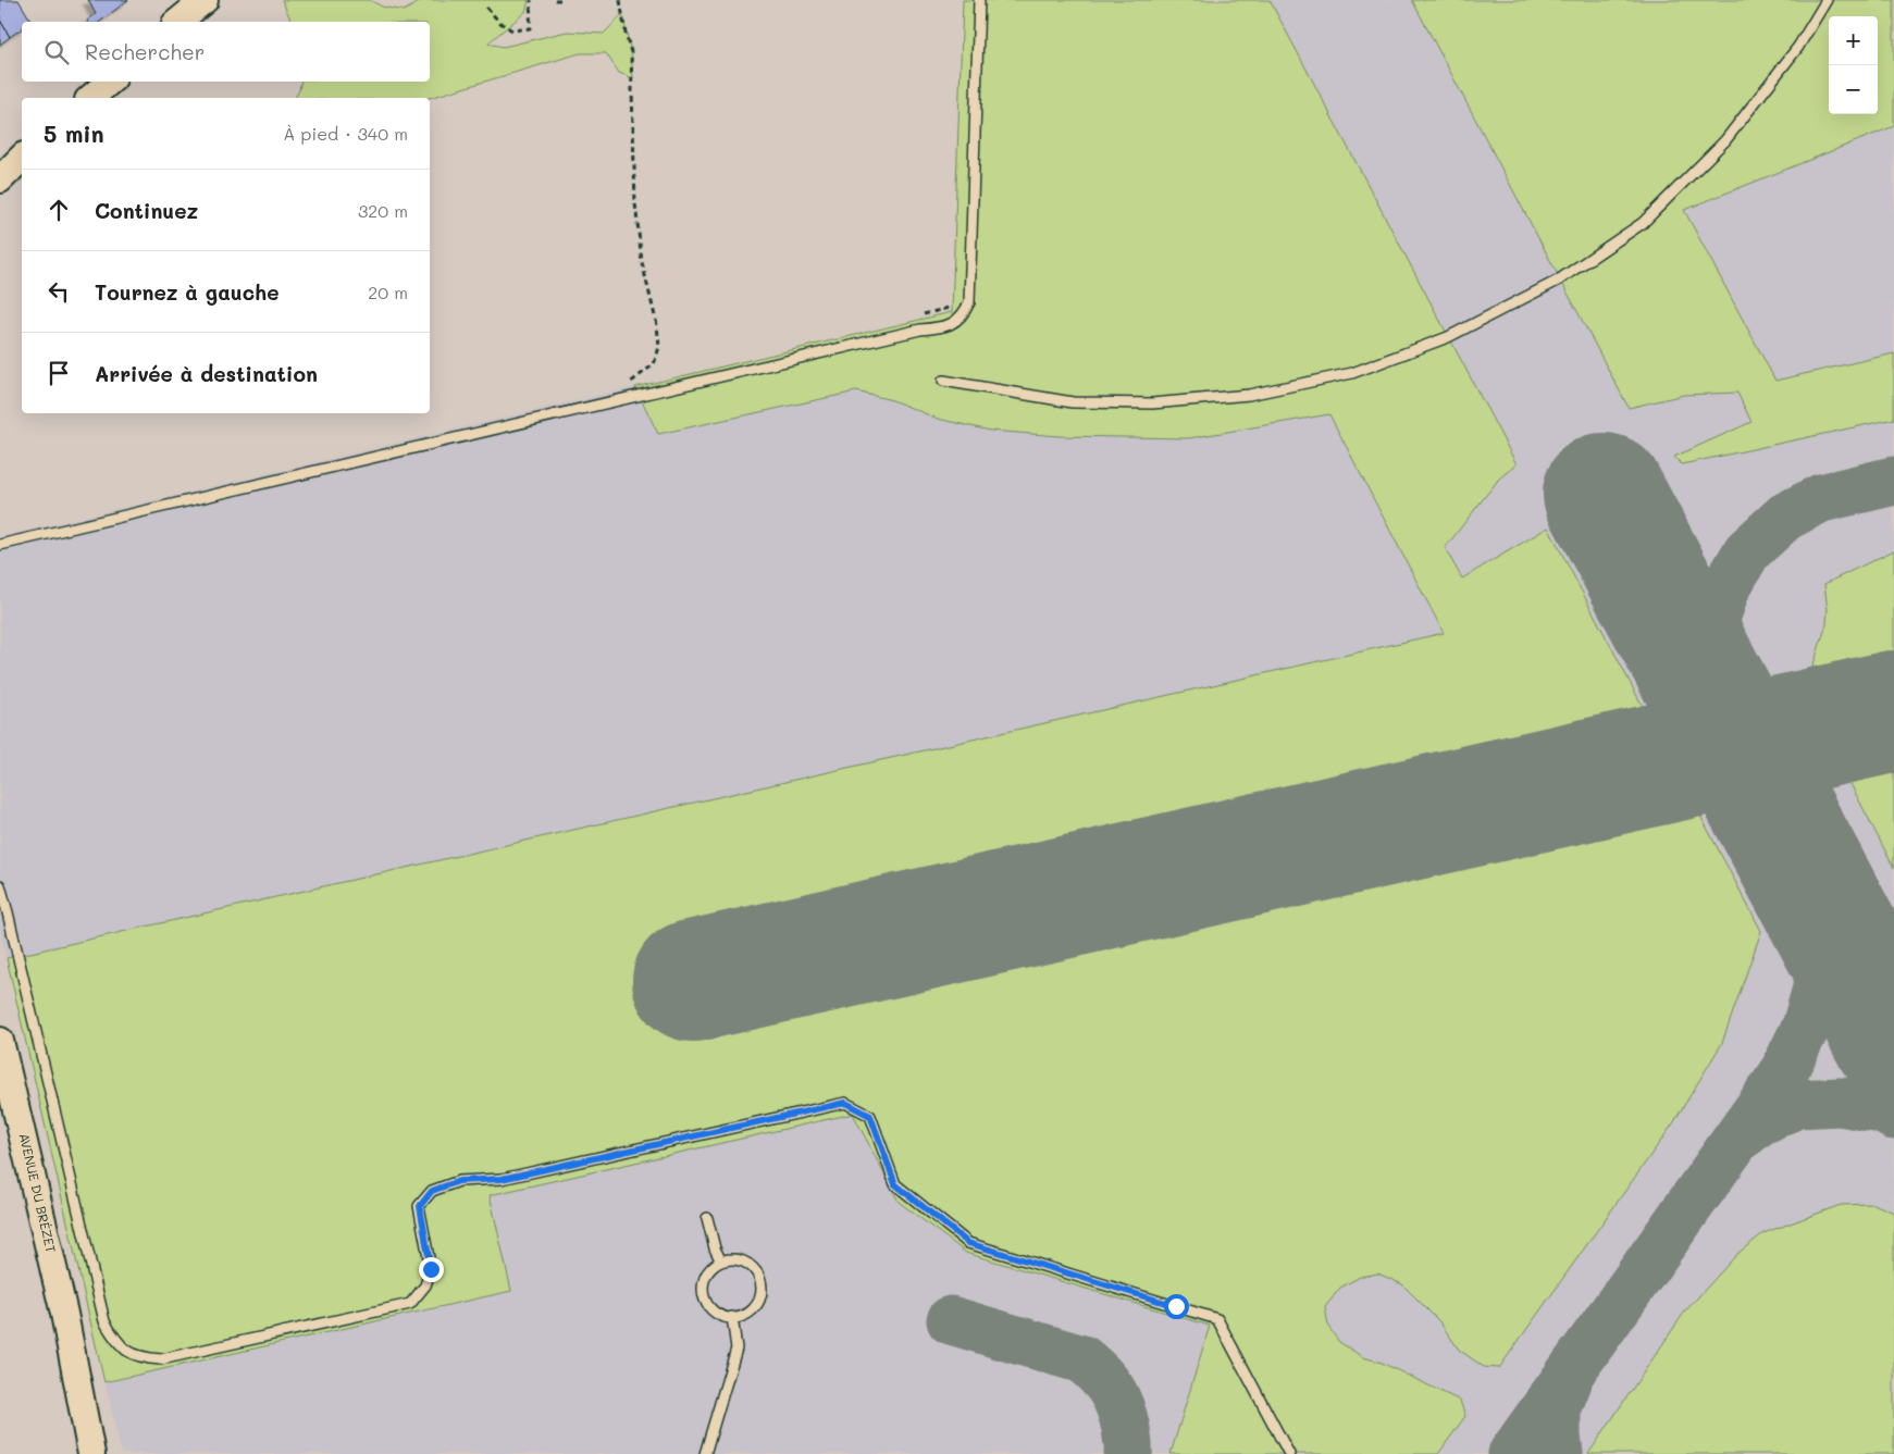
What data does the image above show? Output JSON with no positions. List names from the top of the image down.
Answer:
{
  "streets": {
    "main road": ["AVENUE DU BRÉZET"]
  },
  "page": {
    "map_buttons": ["+", "−"],
    "search": "Rechercher",
    "heading": ["5 min", "À pied · 340 m"],
    "list": [
      ["Continuez", "320 m"],
      ["Tournez à gauche", "20 m"],
      "Arrivée à destination"
    ]
  }
}
